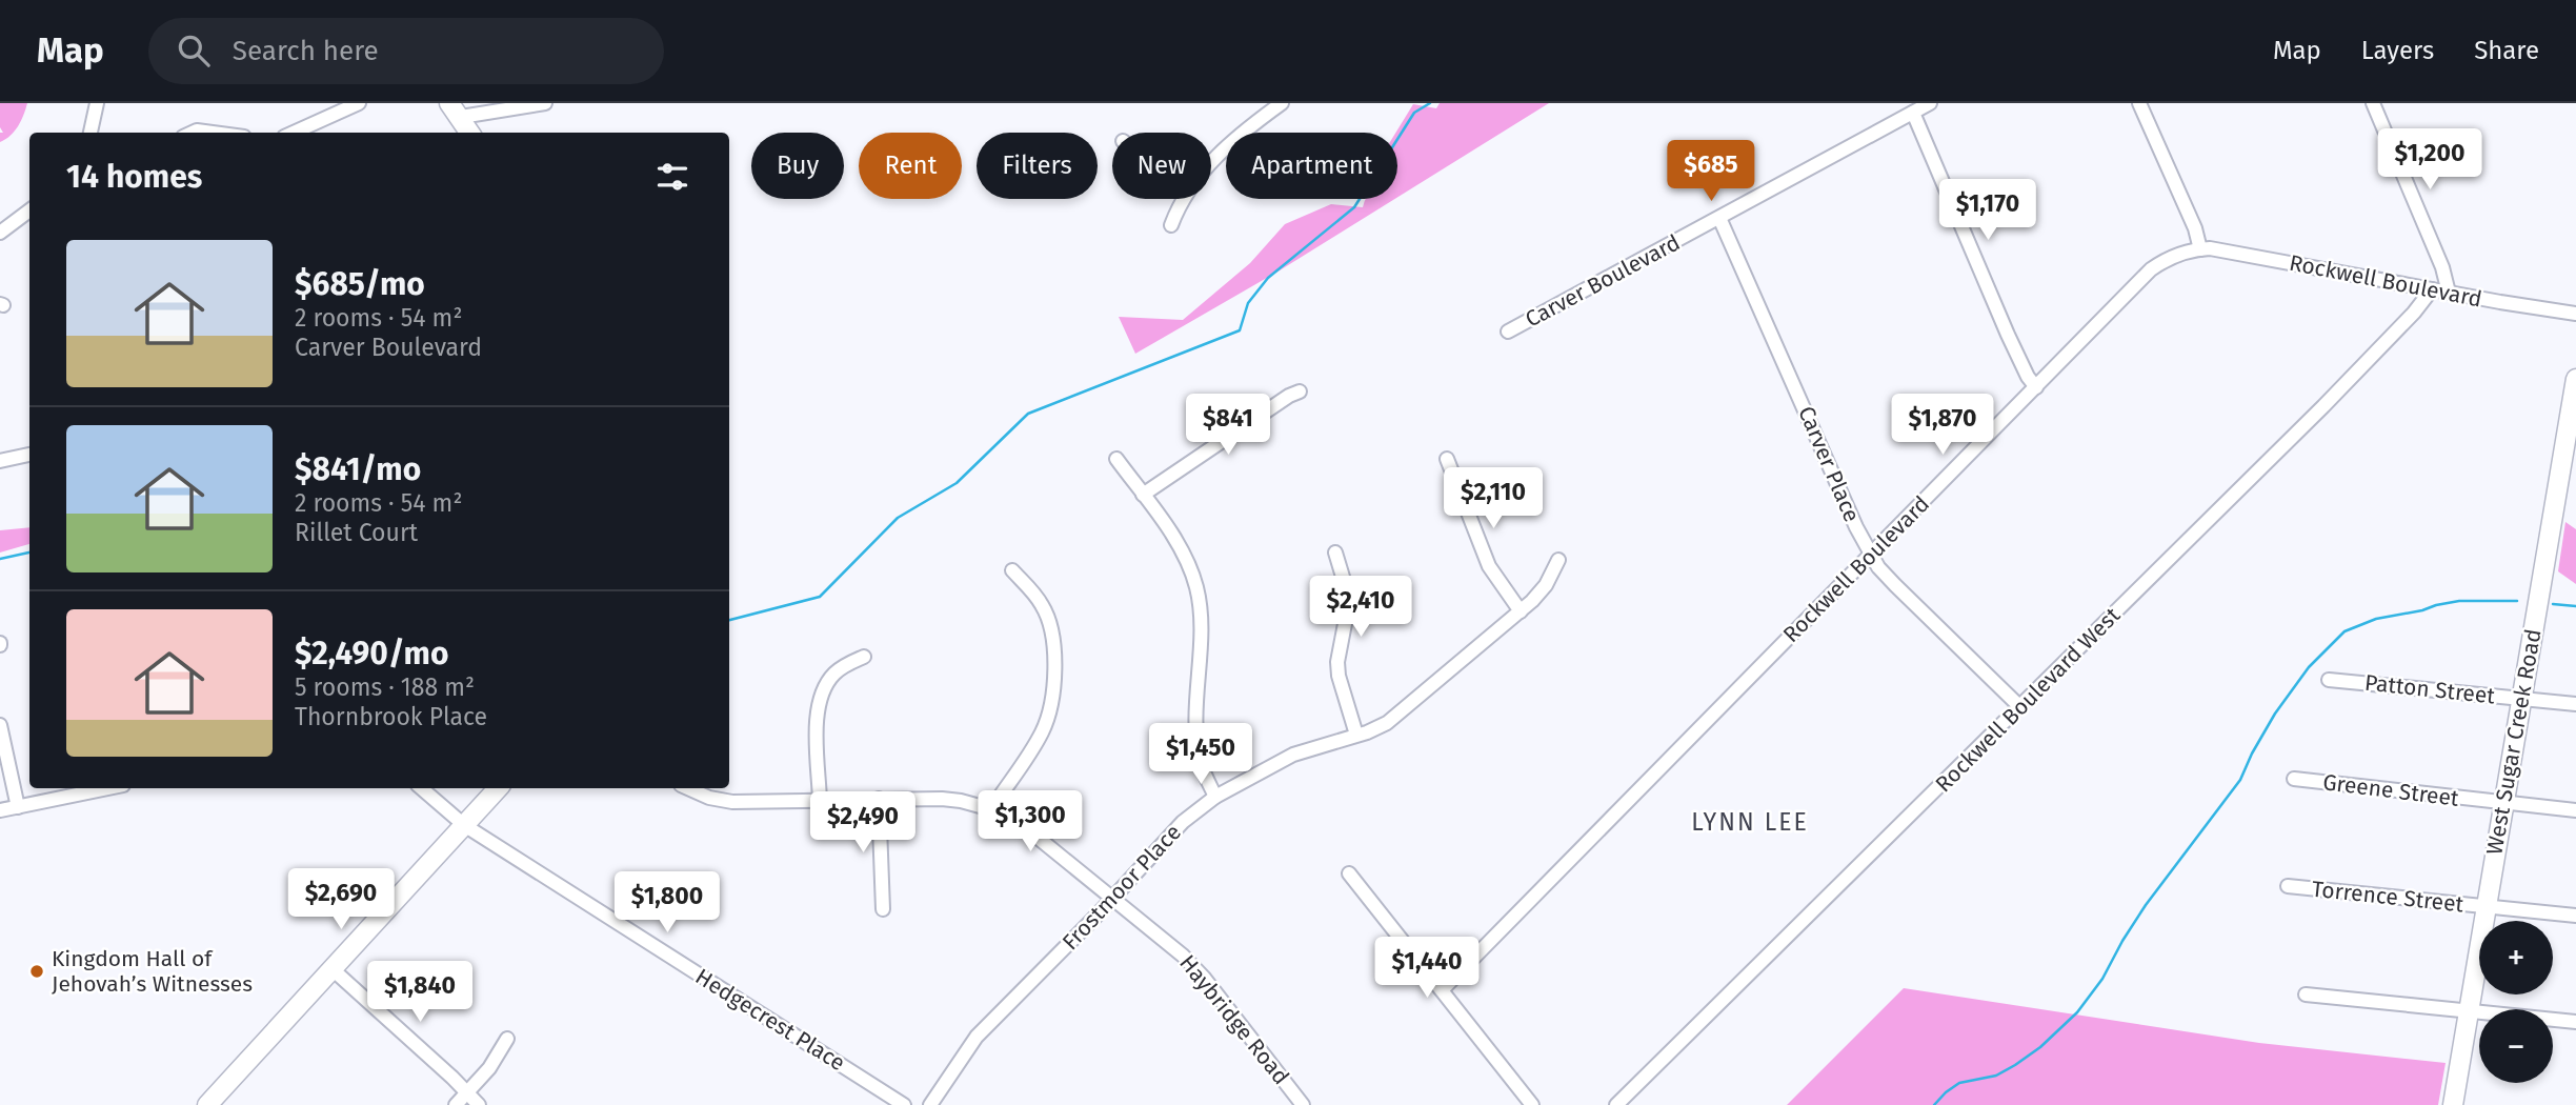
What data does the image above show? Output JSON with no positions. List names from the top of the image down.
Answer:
{
  "streets": {
    "main road": ["West Sugar Creek Road"],
    "street": [
      "Carver Boulevard",
      "Rockwell Boulevard",
      "Carver Place",
      "Patton Street",
      "Rockwell Boulevard West",
      "Greene Street",
      "Frostmoor Place",
      "Torrence Street",
      "Hedgecrest Place",
      "Haybridge Road"
    ]
  },
  "crossings": [
    ["Carver Boulevard", "Carver Place"],
    ["Rockwell Boulevard", "Carver Place"],
    ["Rockwell Boulevard", "Rockwell Boulevard West"],
    ["Carver Place", "Rockwell Boulevard West"],
    ["Patton Street", "West Sugar Creek Road"],
    ["West Sugar Creek Road", "Greene Street"],
    ["West Sugar Creek Road", "Torrence Street"],
    ["Frostmoor Place", "Haybridge Road"]
  ],
  "districts": ["LYNN LEE"],
  "places": ["Kingdom Hall of Jehovah’s Witnesses"],
  "page": {
    "header": "Map",
    "search": "Search here",
    "nav": ["Map", "Layers", "Share"],
    "price": [
      "$1,200",
      "$685",
      "$1,170",
      "$841",
      "$1,870",
      "$2,110",
      "$2,410",
      "$1,450",
      "$1,300",
      "$2,490",
      "$2,690",
      "$1,800",
      "$1,440",
      "$1,840"
    ],
    "chip": [
      "Buy",
      "Rent",
      "Filters",
      "New",
      "Apartment"
    ],
    "heading": "14 homes",
    "list": [
      {
        "name": "$685/mo",
        "note": "2 rooms · 54 m² · Carver Boulevard"
      },
      {
        "name": "$841/mo",
        "note": "2 rooms · 54 m² · Rillet Court"
      },
      {
        "name": "$2,490/mo",
        "note": "5 rooms · 188 m² · Thornbrook Place"
      }
    ],
    "map_buttons": ["+", "−"]
  }
}
